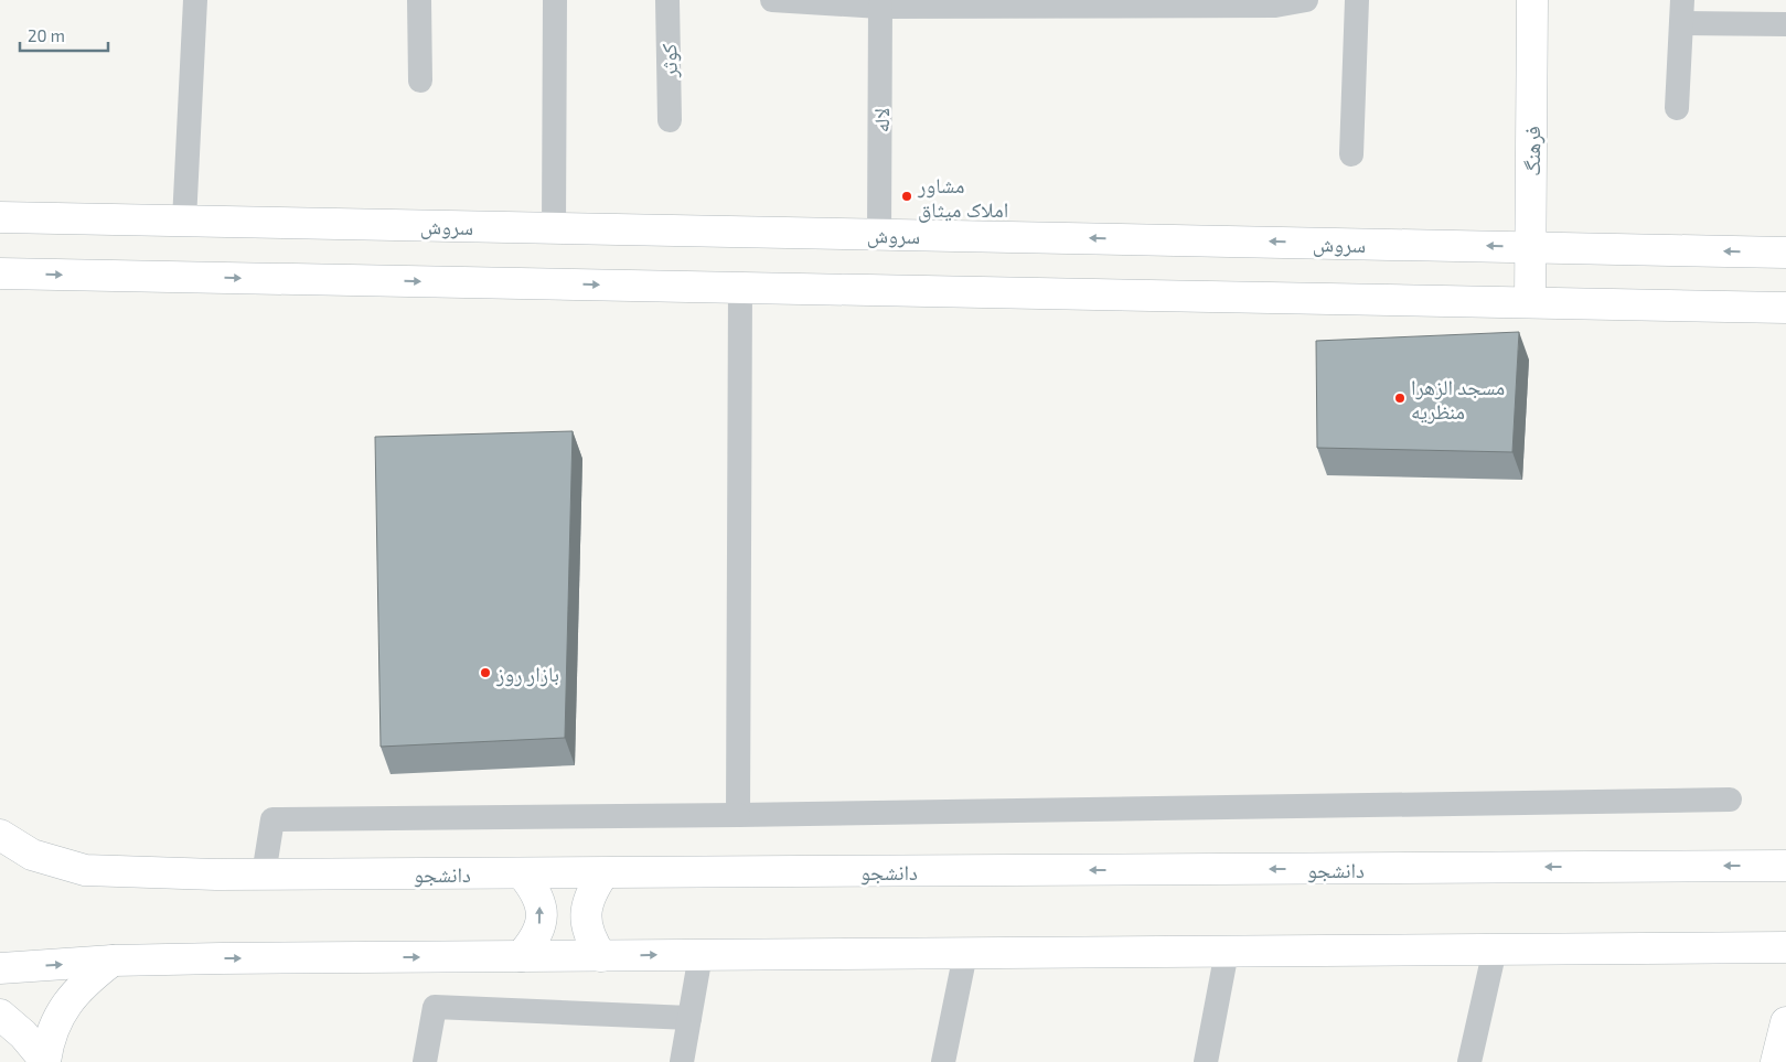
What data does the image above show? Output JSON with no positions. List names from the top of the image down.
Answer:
{
  "streets": {
    "street": [
      "کوثر",
      "لاله",
      "فرهنگ",
      "سروش",
      "دانشجو"
    ]
  },
  "crossings": [
    ["لاله", "سروش"],
    ["فرهنگ", "سروش"]
  ],
  "places": ["مشاور املاک میثاق", "مسجد الزهرا منظریه", "بازار روز"],
  "scale_bar": "20 m"
}
